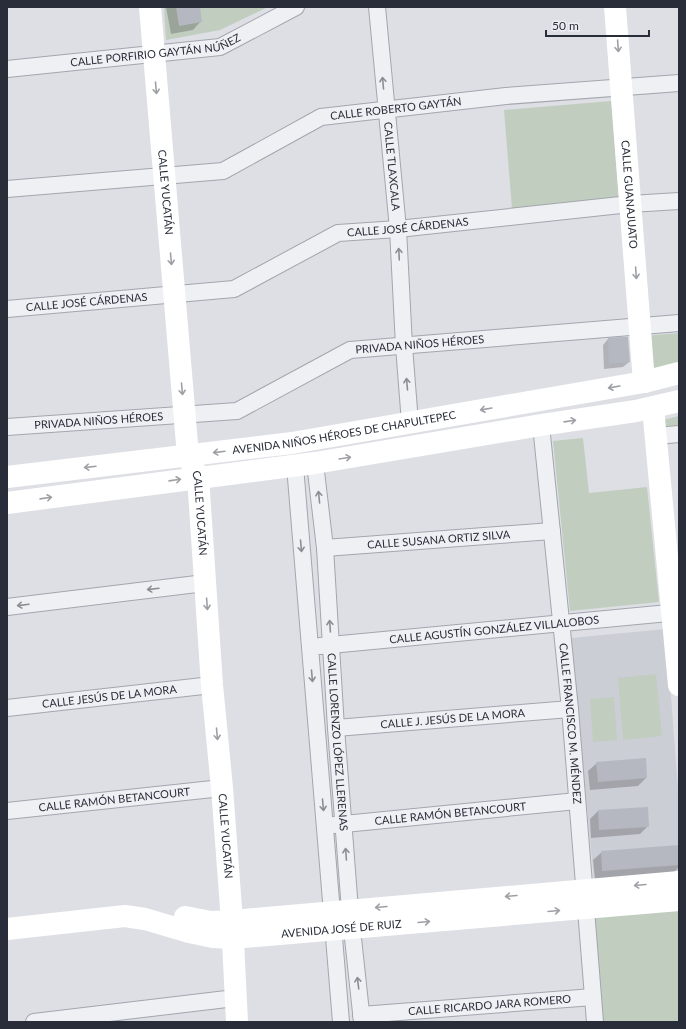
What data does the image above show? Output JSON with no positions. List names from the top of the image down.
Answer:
{
  "streets": {
    "street": [
      "CALLE PORFIRIO GAYTÁN NÚÑEZ",
      "CALLE ROBERTO GAYTÁN",
      "CALLE TLAXCALA",
      "CALLE YUCATÁN",
      "CALLE GUANAJUATO",
      "CALLE JOSÉ CÁRDENAS",
      "PRIVADA NIÑOS HÉROES",
      "AVENIDA NIÑOS HÉROES DE CHAPULTEPEC",
      "CALLE SUSANA ORTIZ SILVA",
      "CALLE AGUSTÍN GONZÁLEZ VILLALOBOS",
      "CALLE JESÚS DE LA MORA",
      "CALLE J. JESÚS DE LA MORA",
      "CALLE FRANCISCO M. MÉNDEZ",
      "CALLE LORENZO LÓPEZ LLERENAS",
      "CALLE RAMÓN BETANCOURT",
      "AVENIDA JOSÉ DE RUIZ",
      "CALLE RICARDO JARA ROMERO"
    ]
  },
  "crossings": [
    ["CALLE PORFIRIO GAYTÁN NÚÑEZ", "CALLE YUCATÁN"],
    ["CALLE ROBERTO GAYTÁN", "CALLE TLAXCALA"],
    ["CALLE ROBERTO GAYTÁN", "CALLE YUCATÁN"],
    ["CALLE ROBERTO GAYTÁN", "CALLE GUANAJUATO"],
    ["CALLE TLAXCALA", "CALLE JOSÉ CÁRDENAS"],
    ["CALLE TLAXCALA", "PRIVADA NIÑOS HÉROES"],
    ["CALLE TLAXCALA", "AVENIDA NIÑOS HÉROES DE CHAPULTEPEC"],
    ["CALLE YUCATÁN", "CALLE JOSÉ CÁRDENAS"],
    ["CALLE YUCATÁN", "PRIVADA NIÑOS HÉROES"],
    ["CALLE YUCATÁN", "AVENIDA NIÑOS HÉROES DE CHAPULTEPEC"],
    ["CALLE YUCATÁN", "CALLE JESÚS DE LA MORA"],
    ["CALLE YUCATÁN", "CALLE RAMÓN BETANCOURT"],
    ["CALLE YUCATÁN", "AVENIDA JOSÉ DE RUIZ"],
    ["CALLE GUANAJUATO", "CALLE JOSÉ CÁRDENAS"],
    ["CALLE GUANAJUATO", "PRIVADA NIÑOS HÉROES"],
    ["CALLE GUANAJUATO", "AVENIDA NIÑOS HÉROES DE CHAPULTEPEC"],
    ["CALLE SUSANA ORTIZ SILVA", "CALLE FRANCISCO M. MÉNDEZ"],
    ["CALLE SUSANA ORTIZ SILVA", "CALLE LORENZO LÓPEZ LLERENAS"],
    ["CALLE AGUSTÍN GONZÁLEZ VILLALOBOS", "CALLE FRANCISCO M. MÉNDEZ"],
    ["CALLE AGUSTÍN GONZÁLEZ VILLALOBOS", "CALLE LORENZO LÓPEZ LLERENAS"],
    ["CALLE J. JESÚS DE LA MORA", "CALLE FRANCISCO M. MÉNDEZ"],
    ["CALLE J. JESÚS DE LA MORA", "CALLE LORENZO LÓPEZ LLERENAS"],
    ["CALLE FRANCISCO M. MÉNDEZ", "CALLE RAMÓN BETANCOURT"],
    ["CALLE FRANCISCO M. MÉNDEZ", "AVENIDA JOSÉ DE RUIZ"],
    ["CALLE FRANCISCO M. MÉNDEZ", "CALLE RICARDO JARA ROMERO"],
    ["CALLE LORENZO LÓPEZ LLERENAS", "CALLE RAMÓN BETANCOURT"],
    ["CALLE LORENZO LÓPEZ LLERENAS", "AVENIDA JOSÉ DE RUIZ"],
    ["CALLE LORENZO LÓPEZ LLERENAS", "CALLE RICARDO JARA ROMERO"]
  ],
  "one_way": ["CALLE TLAXCALA", "CALLE YUCATÁN", "CALLE GUANAJUATO"],
  "scale_bar": "50 m"
}
